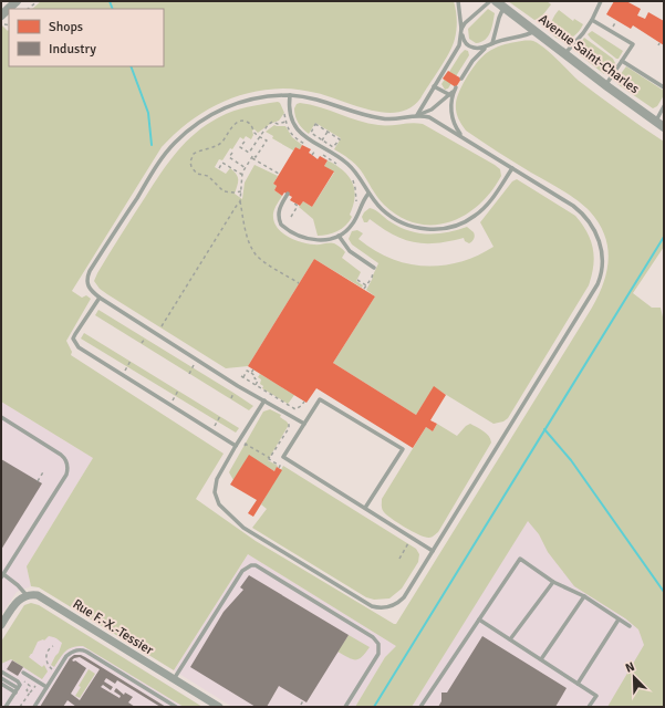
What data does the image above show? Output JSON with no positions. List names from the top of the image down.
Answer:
{
  "streets": {
    "street": ["Avenue Saint-Charles", "Rue F.-X.-Tessier"]
  },
  "legend": ["Shops", "Industry"],
  "north": "top left"
}
